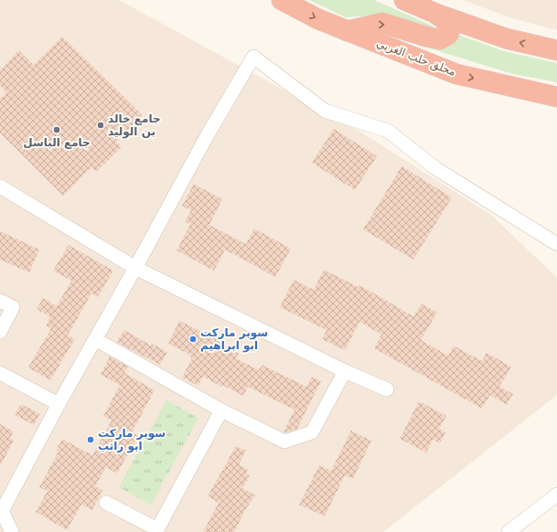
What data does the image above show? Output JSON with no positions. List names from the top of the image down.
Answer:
{
  "streets": {
    "highway": ["محلق حلب الغربي"]
  },
  "places": [
    "جامع خالد بن الوليد",
    "جامع الباسل",
    "سوبر ماركت ابو ابراهيم",
    "سوبر ماركت ابو راتب"
  ]
}
